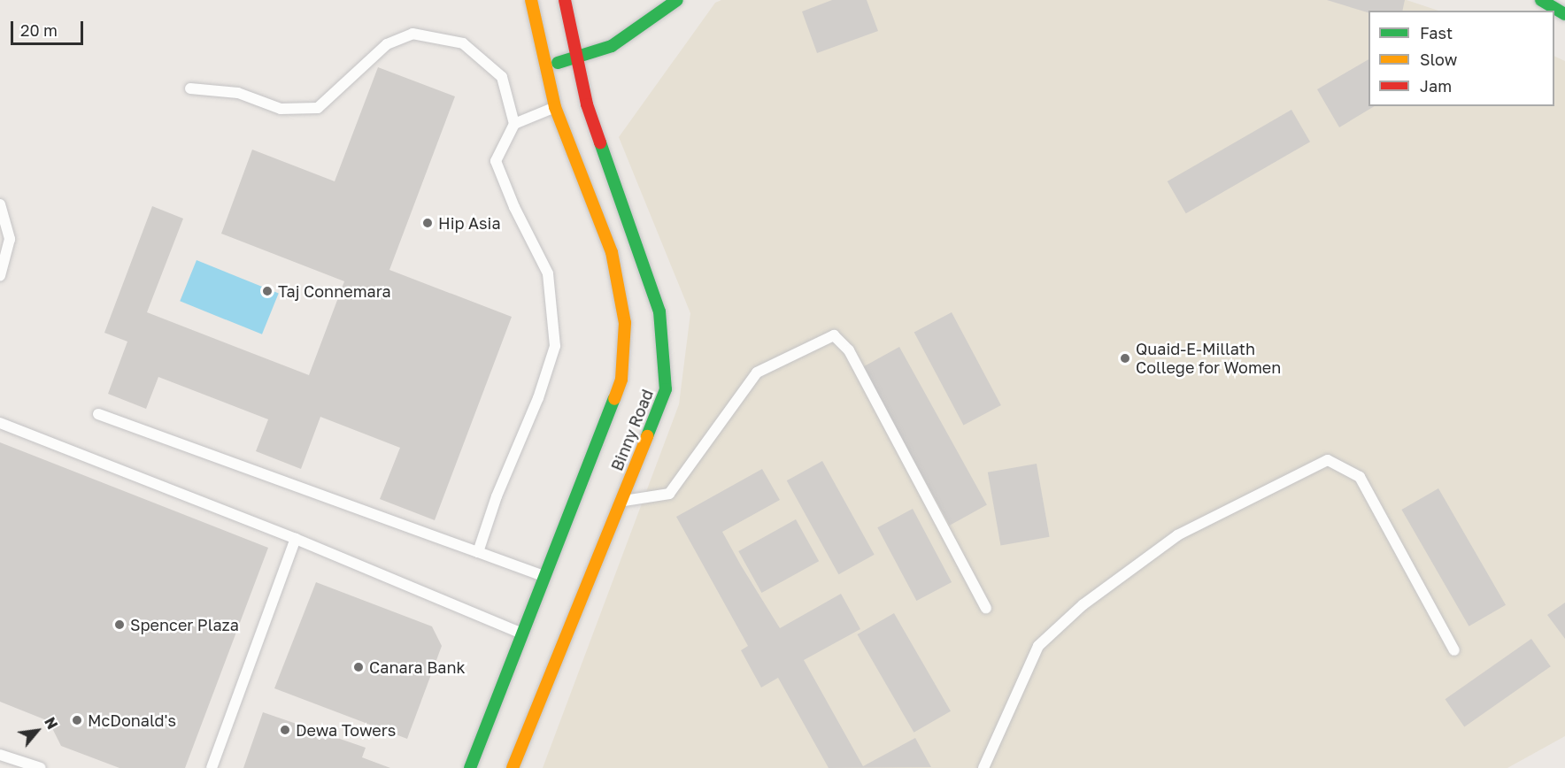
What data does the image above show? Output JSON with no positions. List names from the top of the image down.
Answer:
{
  "streets": {
    "main road": ["Binny Road"]
  },
  "places": [
    "Hip Asia",
    "Taj Connemara",
    "Quaid-E-Millath College for Women",
    "Spencer Plaza",
    "Canara Bank",
    "McDonald's",
    "Dewa Towers"
  ],
  "legend": ["Fast", "Slow", "Jam"],
  "scale_bar": "20 m",
  "north": "top right"
}
